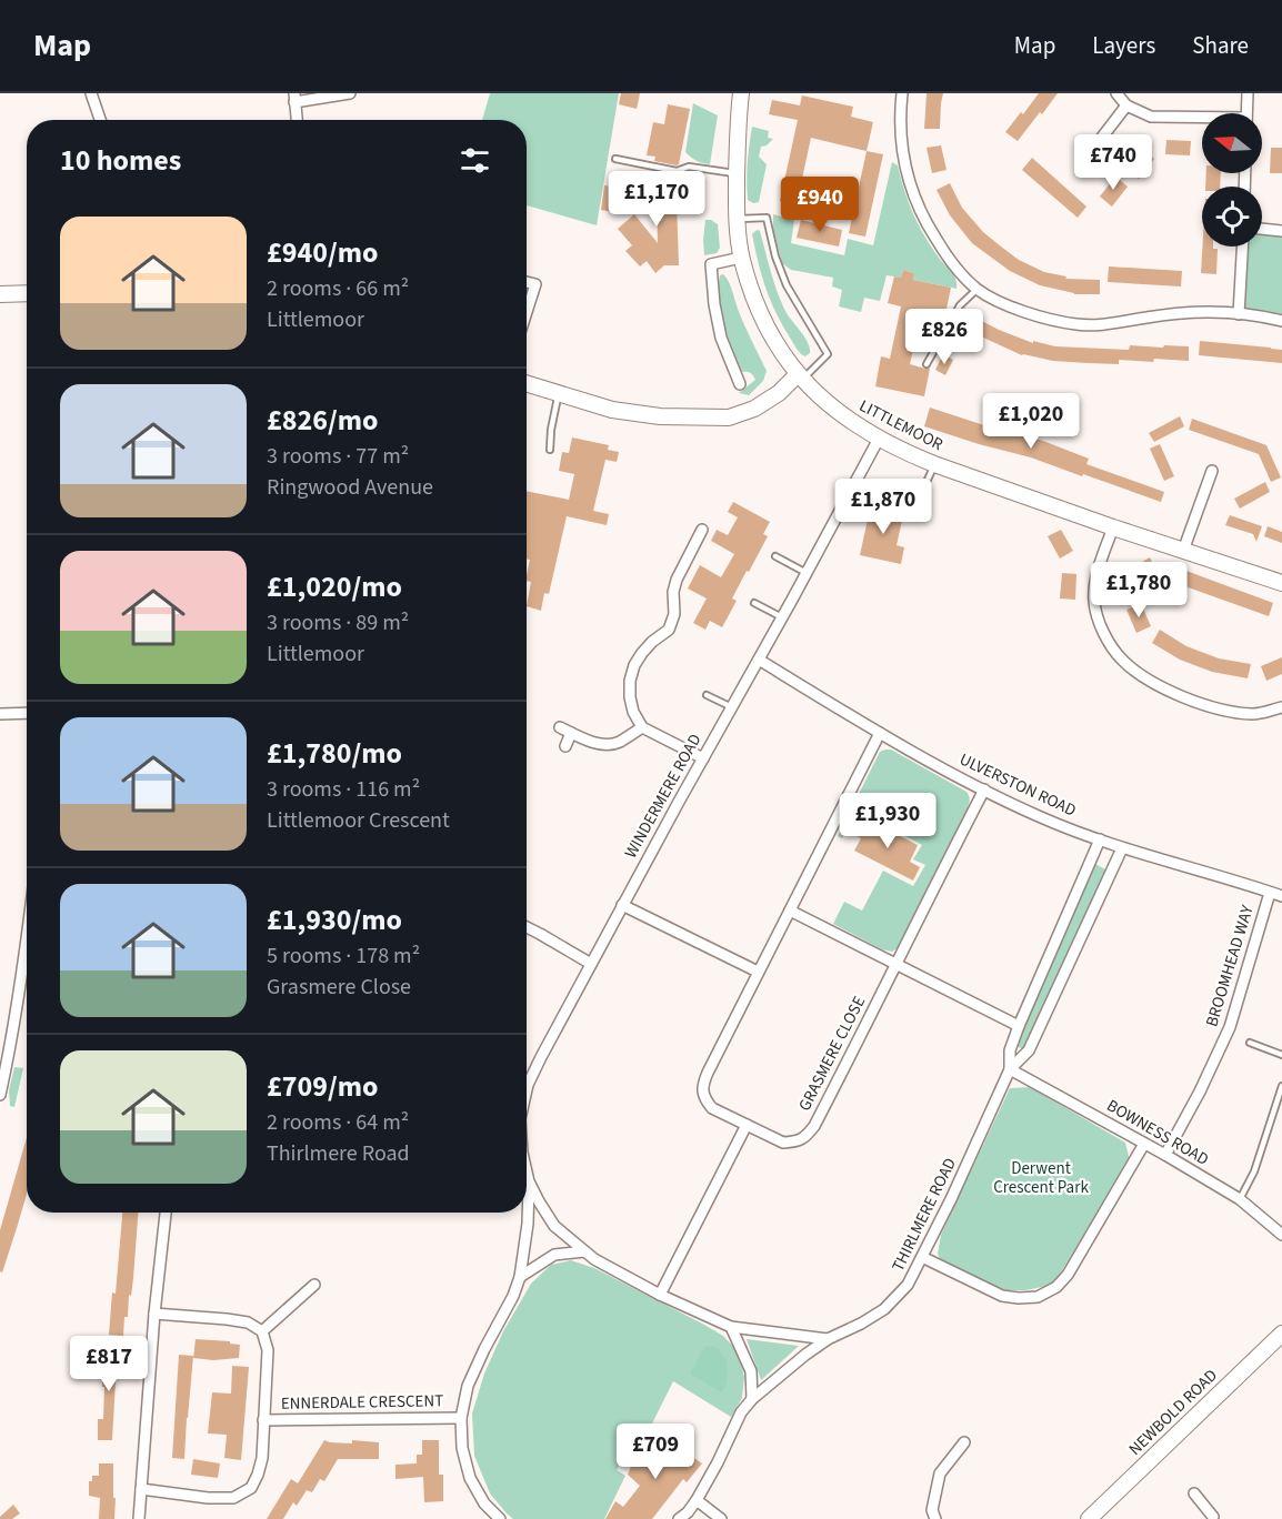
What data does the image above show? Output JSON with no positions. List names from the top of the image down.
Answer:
{
  "streets": {
    "main road": ["LITTLEMOOR", "NEWBOLD ROAD"],
    "street": [
      "ULVERSTON ROAD",
      "WINDERMERE ROAD",
      "BROOMHEAD WAY",
      "GRASMERE CLOSE",
      "BOWNESS ROAD",
      "THIRLMERE ROAD",
      "ENNERDALE CRESCENT"
    ]
  },
  "crossings": [
    ["LITTLEMOOR", "WINDERMERE ROAD"],
    ["ULVERSTON ROAD", "WINDERMERE ROAD"],
    ["ULVERSTON ROAD", "BROOMHEAD WAY"],
    ["ULVERSTON ROAD", "GRASMERE CLOSE"],
    ["ULVERSTON ROAD", "THIRLMERE ROAD"],
    ["WINDERMERE ROAD", "ENNERDALE CRESCENT"],
    ["BROOMHEAD WAY", "BOWNESS ROAD"],
    ["BOWNESS ROAD", "THIRLMERE ROAD"]
  ],
  "parks": ["Derwent Crescent Park"],
  "north": "left",
  "page": {
    "header": "Map",
    "nav": ["Map", "Layers", "Share"],
    "heading": "10 homes",
    "price": [
      "£740",
      "£1,170",
      "£940",
      "£826",
      "£1,020",
      "£1,870",
      "£1,780",
      "£1,930",
      "£817",
      "£709"
    ],
    "list": [
      {
        "name": "£940/mo",
        "note": "2 rooms · 66 m² · Littlemoor"
      },
      {
        "name": "£826/mo",
        "note": "3 rooms · 77 m² · Ringwood Avenue"
      },
      {
        "name": "£1,020/mo",
        "note": "3 rooms · 89 m² · Littlemoor"
      },
      {
        "name": "£1,780/mo",
        "note": "3 rooms · 116 m² · Littlemoor Crescent"
      },
      {
        "name": "£1,930/mo",
        "note": "5 rooms · 178 m² · Grasmere Close"
      },
      {
        "name": "£709/mo",
        "note": "2 rooms · 64 m² · Thirlmere Road"
      }
    ]
  }
}
